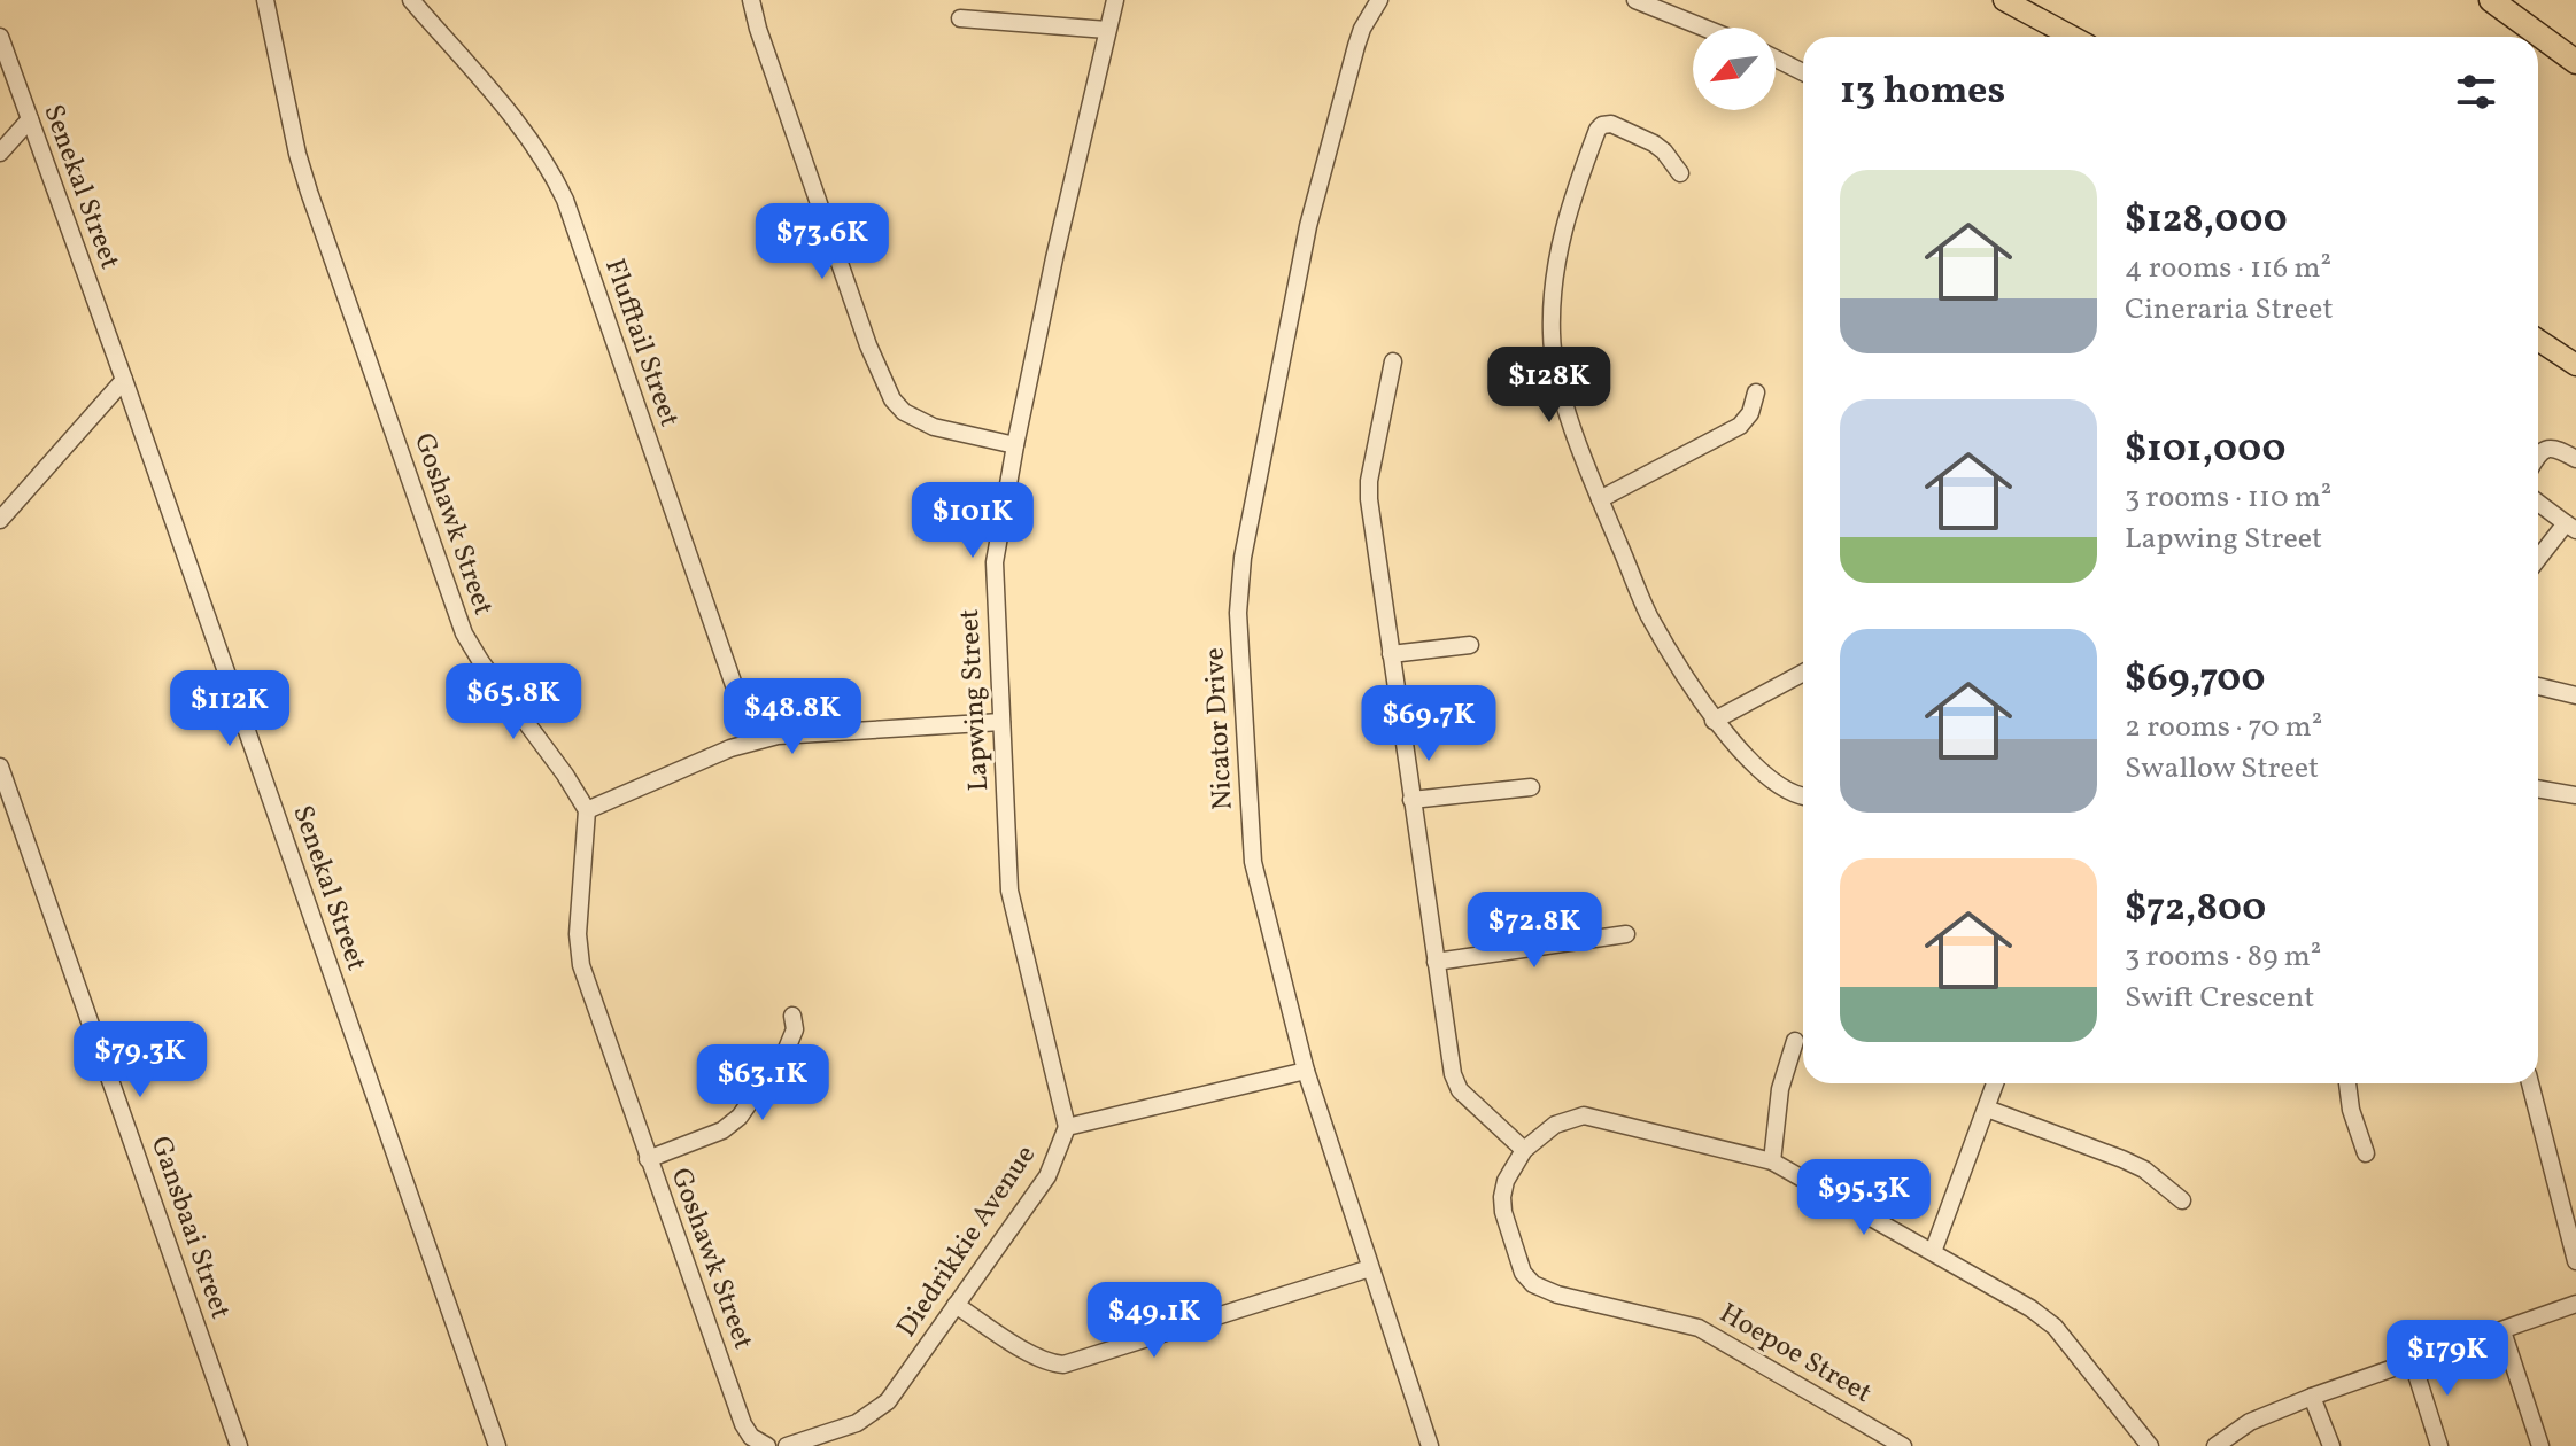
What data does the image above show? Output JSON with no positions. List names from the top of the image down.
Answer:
{
  "streets": {
    "street": [
      "Senekal Street",
      "Flufftail Street",
      "Goshawk Street",
      "Lapwing Street",
      "Nicator Drive",
      "Gansbaai Street",
      "Diedrikkie Avenue",
      "Hoepoe Street"
    ]
  },
  "crossings": [
    ["Lapwing Street", "Diedrikkie Avenue"],
    ["Nicator Drive", "Diedrikkie Avenue"]
  ],
  "north": "bottom left",
  "page": {
    "heading": "13 homes",
    "list": [
      {
        "name": "$128,000",
        "note": "4 rooms · 116 m² · Cineraria Street"
      },
      {
        "name": "$101,000",
        "note": "3 rooms · 110 m² · Lapwing Street"
      },
      {
        "name": "$69,700",
        "note": "2 rooms · 70 m² · Swallow Street"
      },
      {
        "name": "$72,800",
        "note": "3 rooms · 89 m² · Swift Crescent"
      }
    ],
    "price": [
      "$73.6K",
      "$128K",
      "$101K",
      "$65.8K",
      "$112K",
      "$48.8K",
      "$69.7K",
      "$72.8K",
      "$79.3K",
      "$63.1K",
      "$95.3K",
      "$49.1K",
      "$179K"
    ]
  }
}
